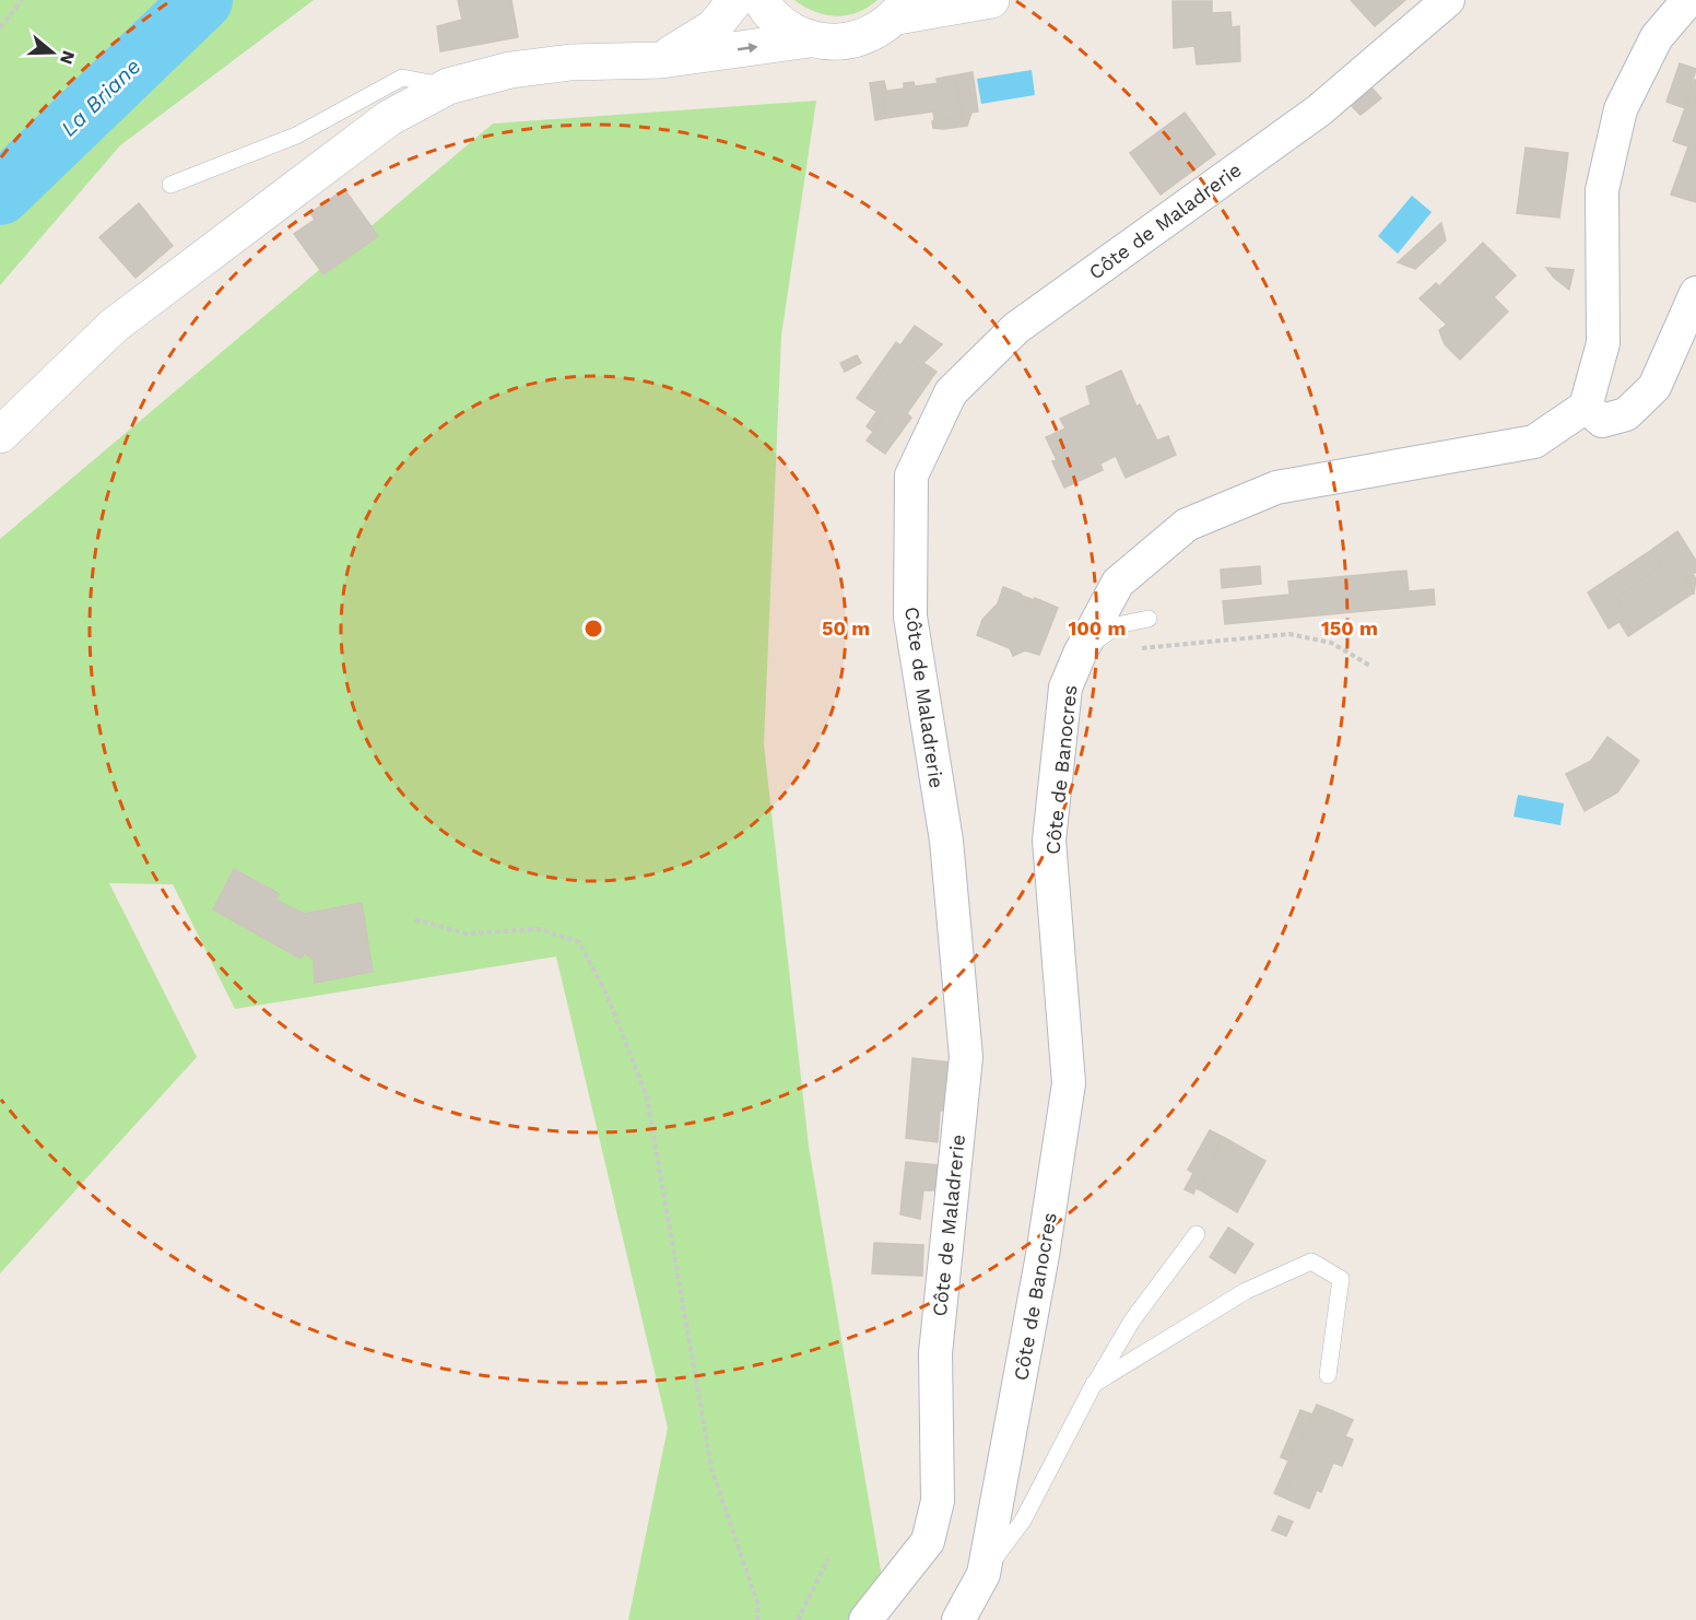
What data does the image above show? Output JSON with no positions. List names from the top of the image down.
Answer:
{
  "streets": {
    "street": ["Côte de Maladrerie", "Côte de Banocres"]
  },
  "water": ["La Briane"],
  "north": "right",
  "rings": ["50 m", "100 m", "150 m"]
}
